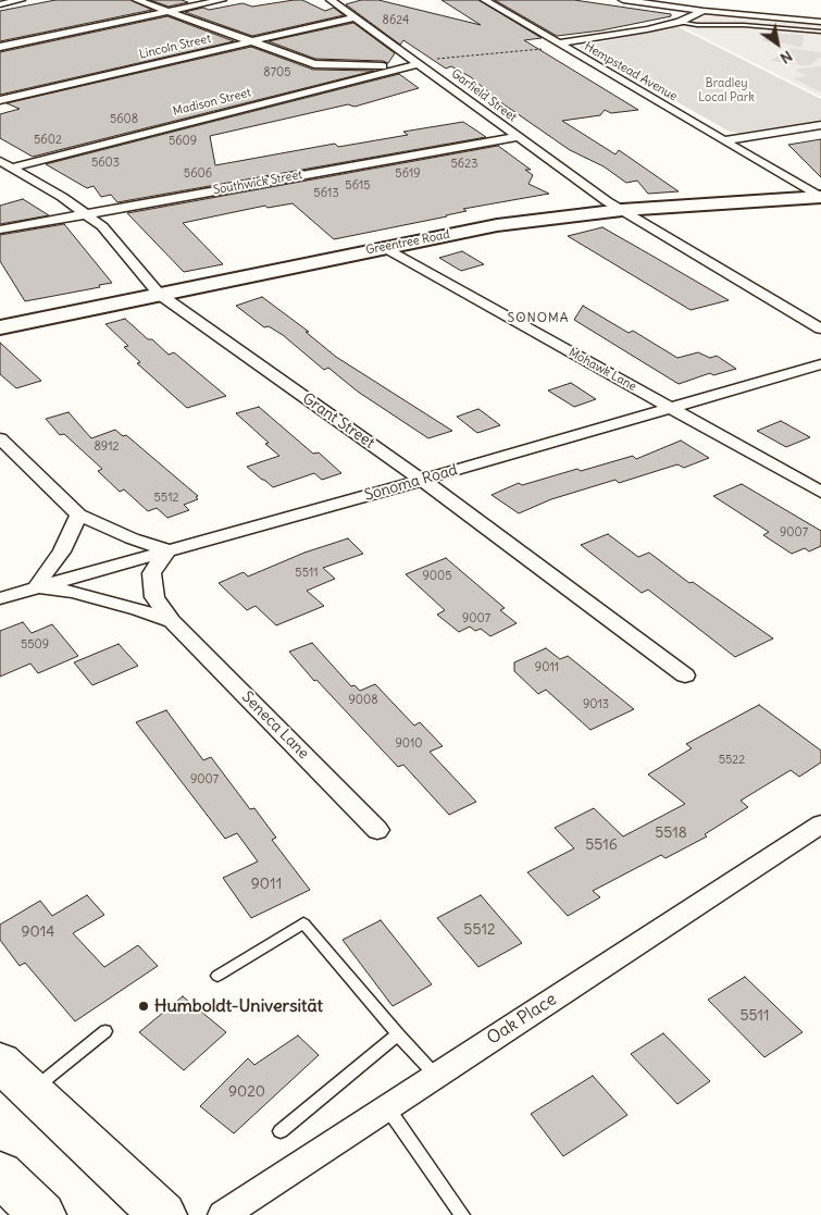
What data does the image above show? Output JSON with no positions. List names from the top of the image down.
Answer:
{
  "streets": {
    "street": [
      "Lincoln Street",
      "Hempstead Avenue",
      "Garfield Street",
      "Madison Street",
      "Southwick Street",
      "Greentree Road",
      "Mohawk Lane",
      "Grant Street",
      "Sonoma Road",
      "Seneca Lane",
      "Oak Place"
    ]
  },
  "crossings": [
    ["Lincoln Street", "Garfield Street"],
    ["Hempstead Avenue", "Greentree Road"],
    ["Garfield Street", "Madison Street"],
    ["Garfield Street", "Southwick Street"],
    ["Garfield Street", "Greentree Road"],
    ["Madison Street", "Grant Street"],
    ["Southwick Street", "Grant Street"],
    ["Greentree Road", "Mohawk Lane"],
    ["Greentree Road", "Grant Street"],
    ["Mohawk Lane", "Sonoma Road"],
    ["Grant Street", "Sonoma Road"],
    ["Sonoma Road", "Seneca Lane"]
  ],
  "districts": ["SONOMA"],
  "parks": ["Bradley Local Park"],
  "places": ["Humboldt-Universität"],
  "house_numbers": [
    "8624",
    "8705",
    "5608",
    "5602",
    "5609",
    "5603",
    "5623",
    "5606",
    "5619",
    "5615",
    "5613",
    "8912",
    "5512",
    "9007",
    "5511",
    "9005",
    "9007",
    "5509",
    "9011",
    "9008",
    "9013",
    "9010",
    "5522",
    "9007",
    "5518",
    "5516",
    "9011",
    "5512",
    "9014",
    "5511",
    "9020"
  ],
  "north": "bottom right"
}
